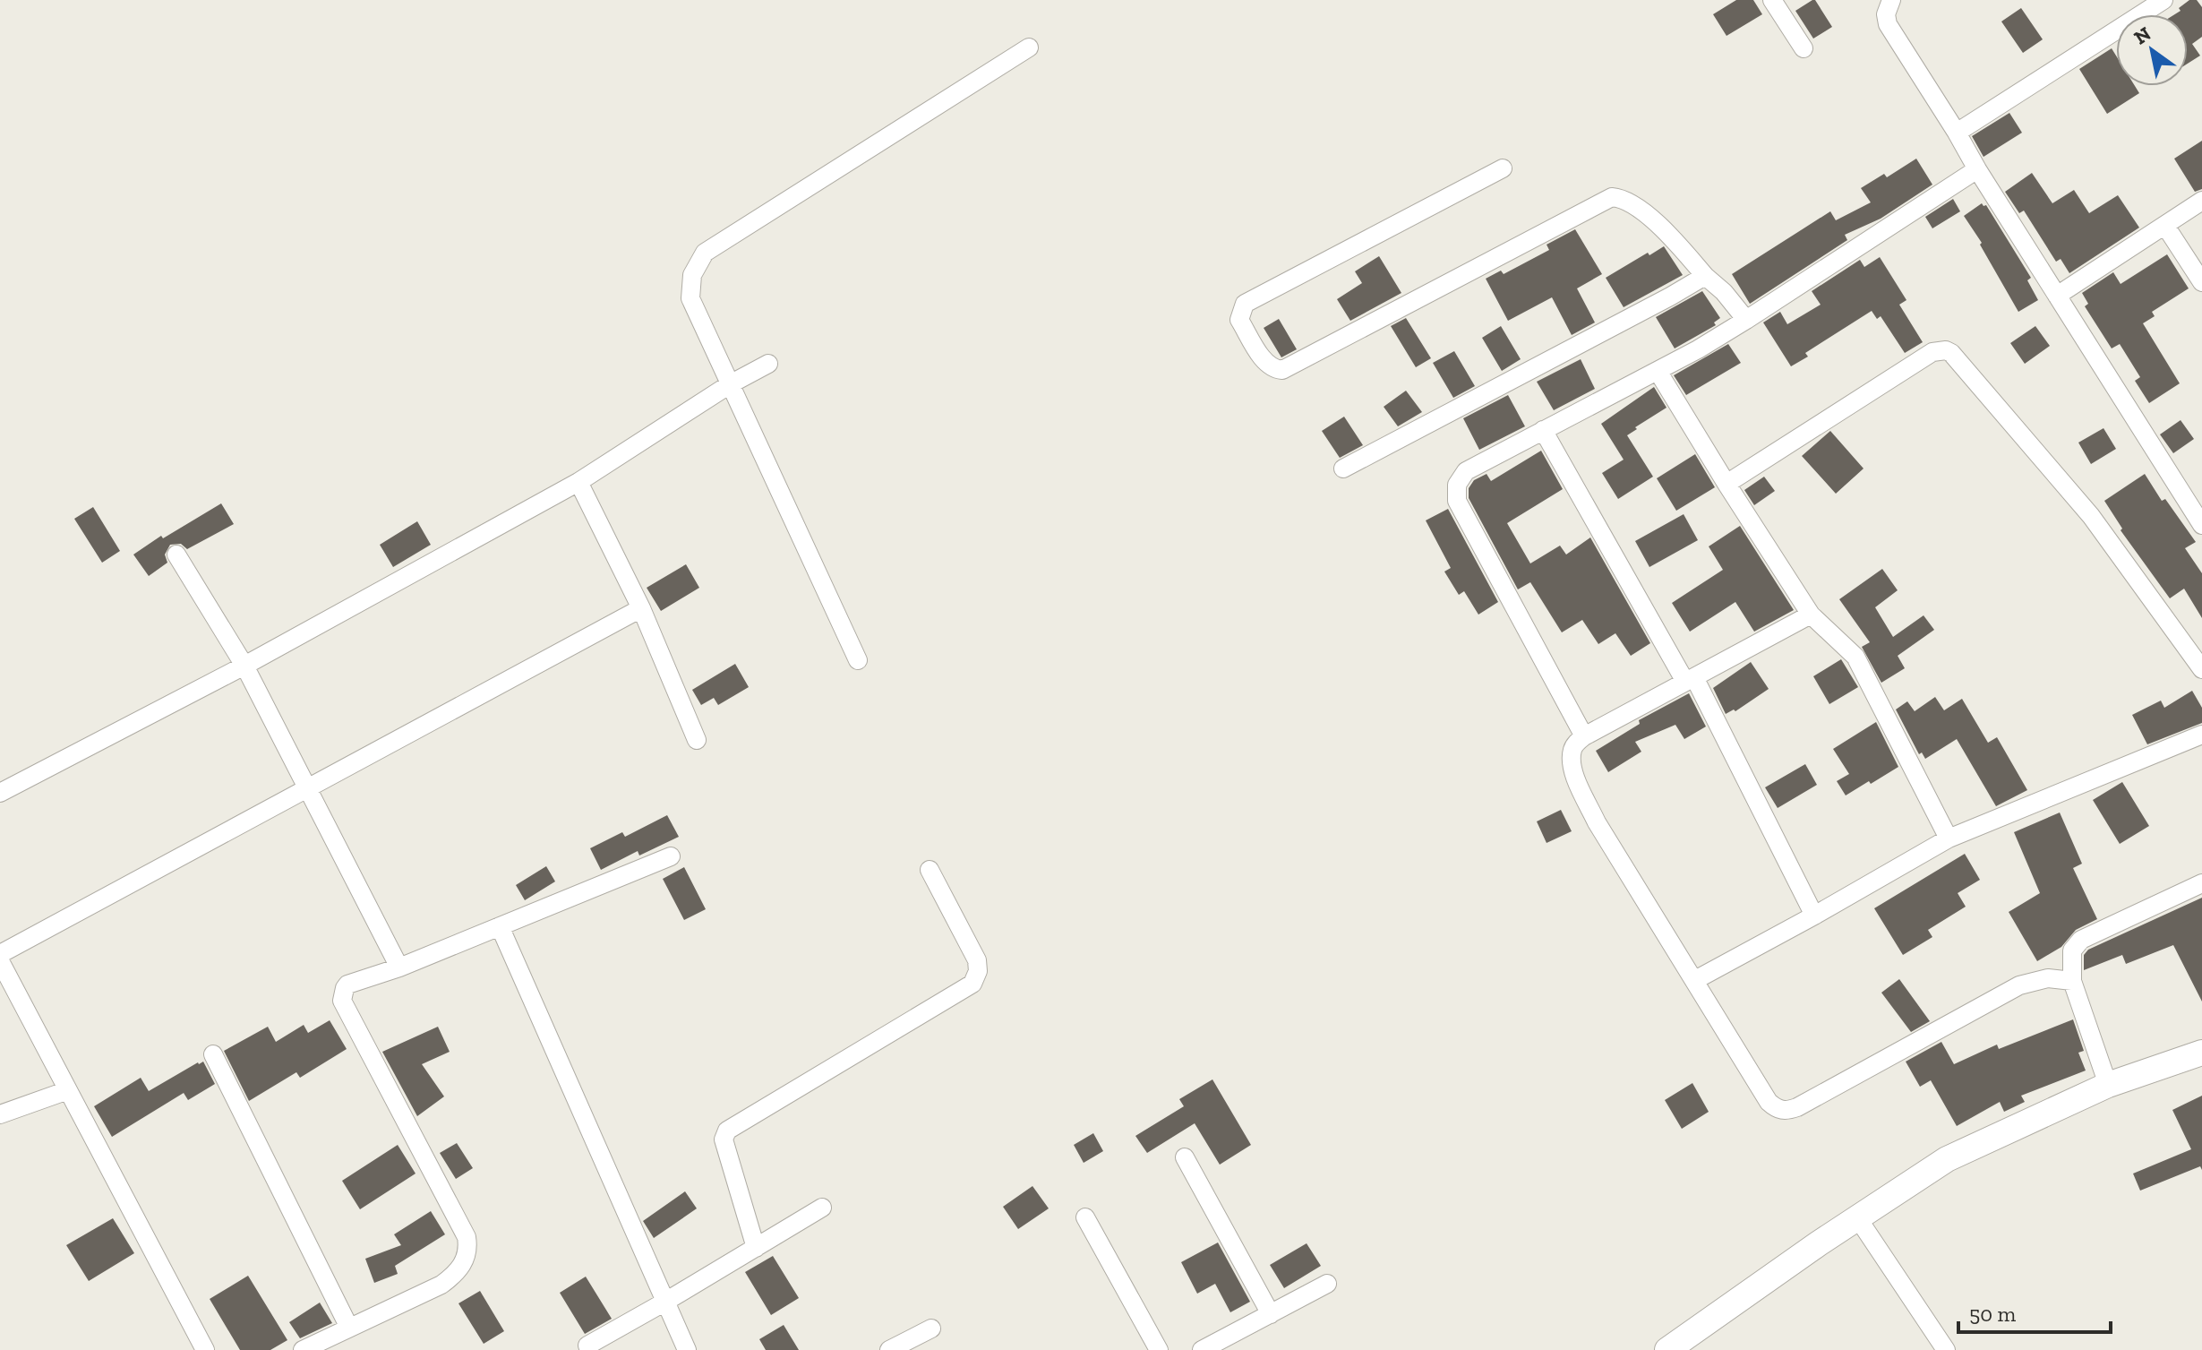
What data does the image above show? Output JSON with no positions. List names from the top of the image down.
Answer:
{
  "scale_bar": "50 m",
  "north": "top left"
}
